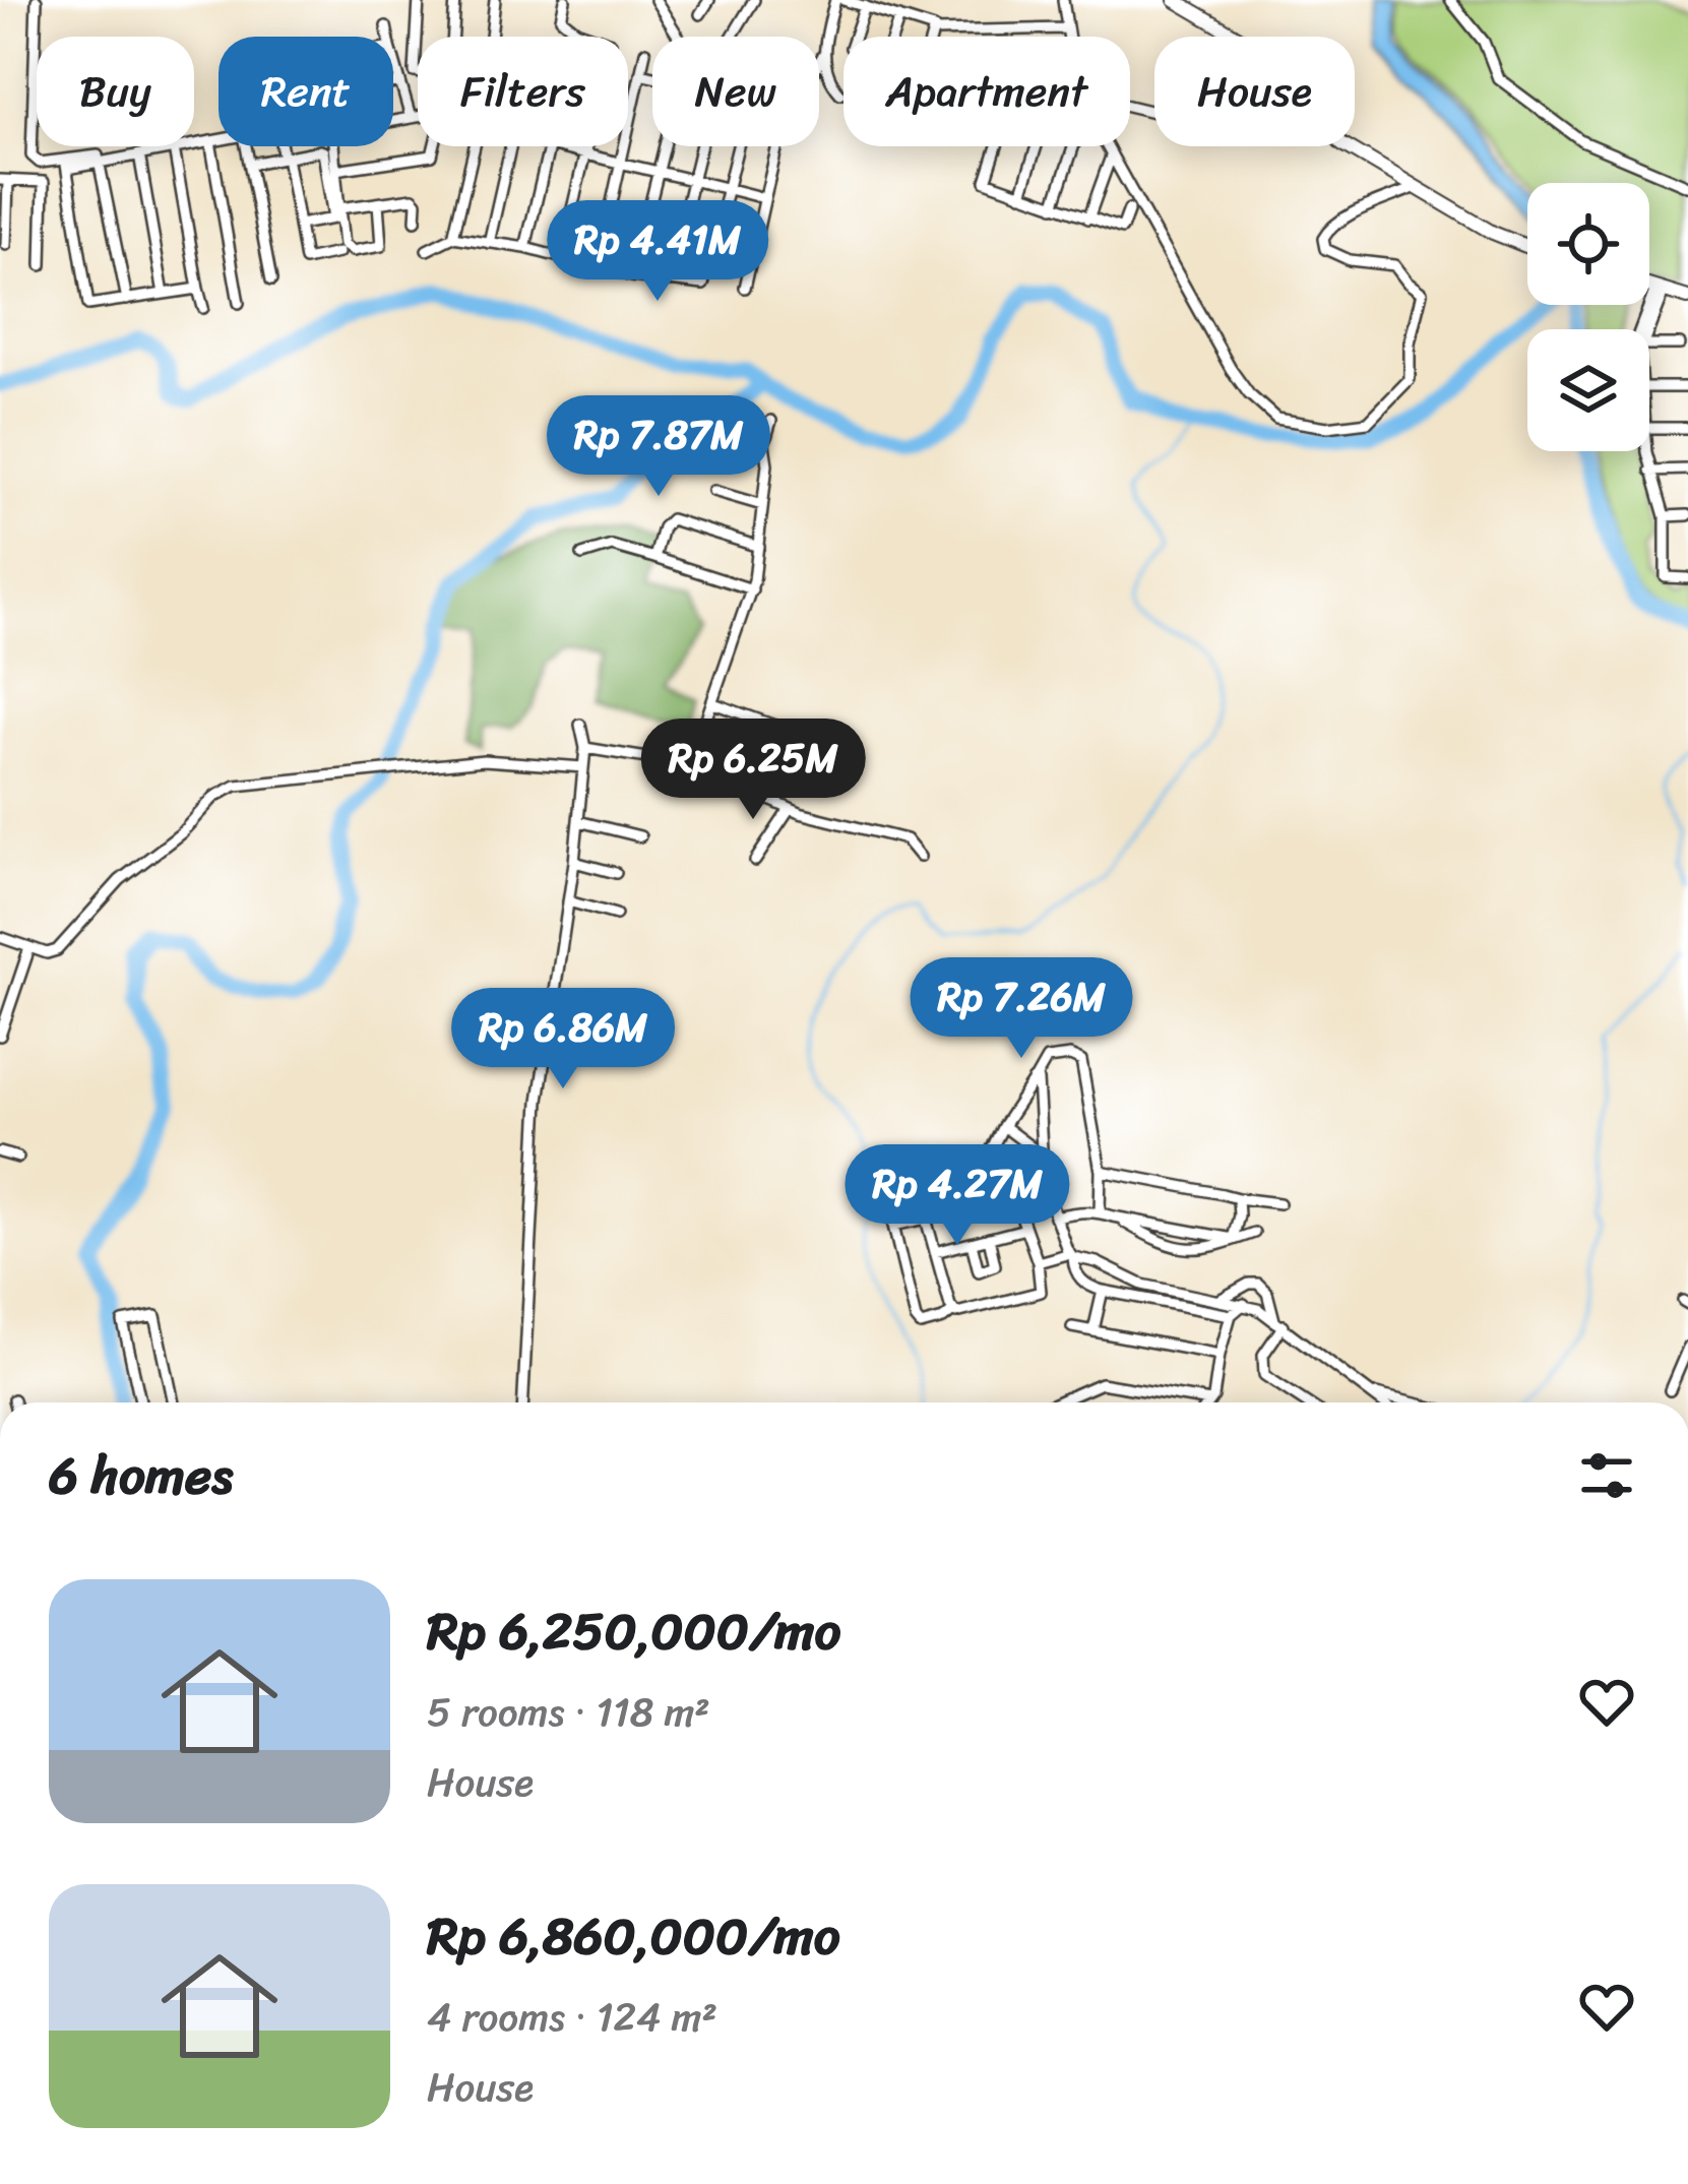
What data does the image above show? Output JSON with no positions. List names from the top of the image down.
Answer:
{
  "page": {
    "chip": [
      "Buy",
      "Rent",
      "Filters",
      "New",
      "Apartment",
      "House"
    ],
    "price": [
      "Rp 4.41M",
      "Rp 7.87M",
      "Rp 6.25M",
      "Rp 7.26M",
      "Rp 6.86M",
      "Rp 4.27M"
    ],
    "heading": "6 homes",
    "list": [
      {
        "name": "Rp 6,250,000/mo",
        "note": "5 rooms · 118 m² · House"
      },
      {
        "name": "Rp 6,860,000/mo",
        "note": "4 rooms · 124 m² · House"
      }
    ]
  }
}
